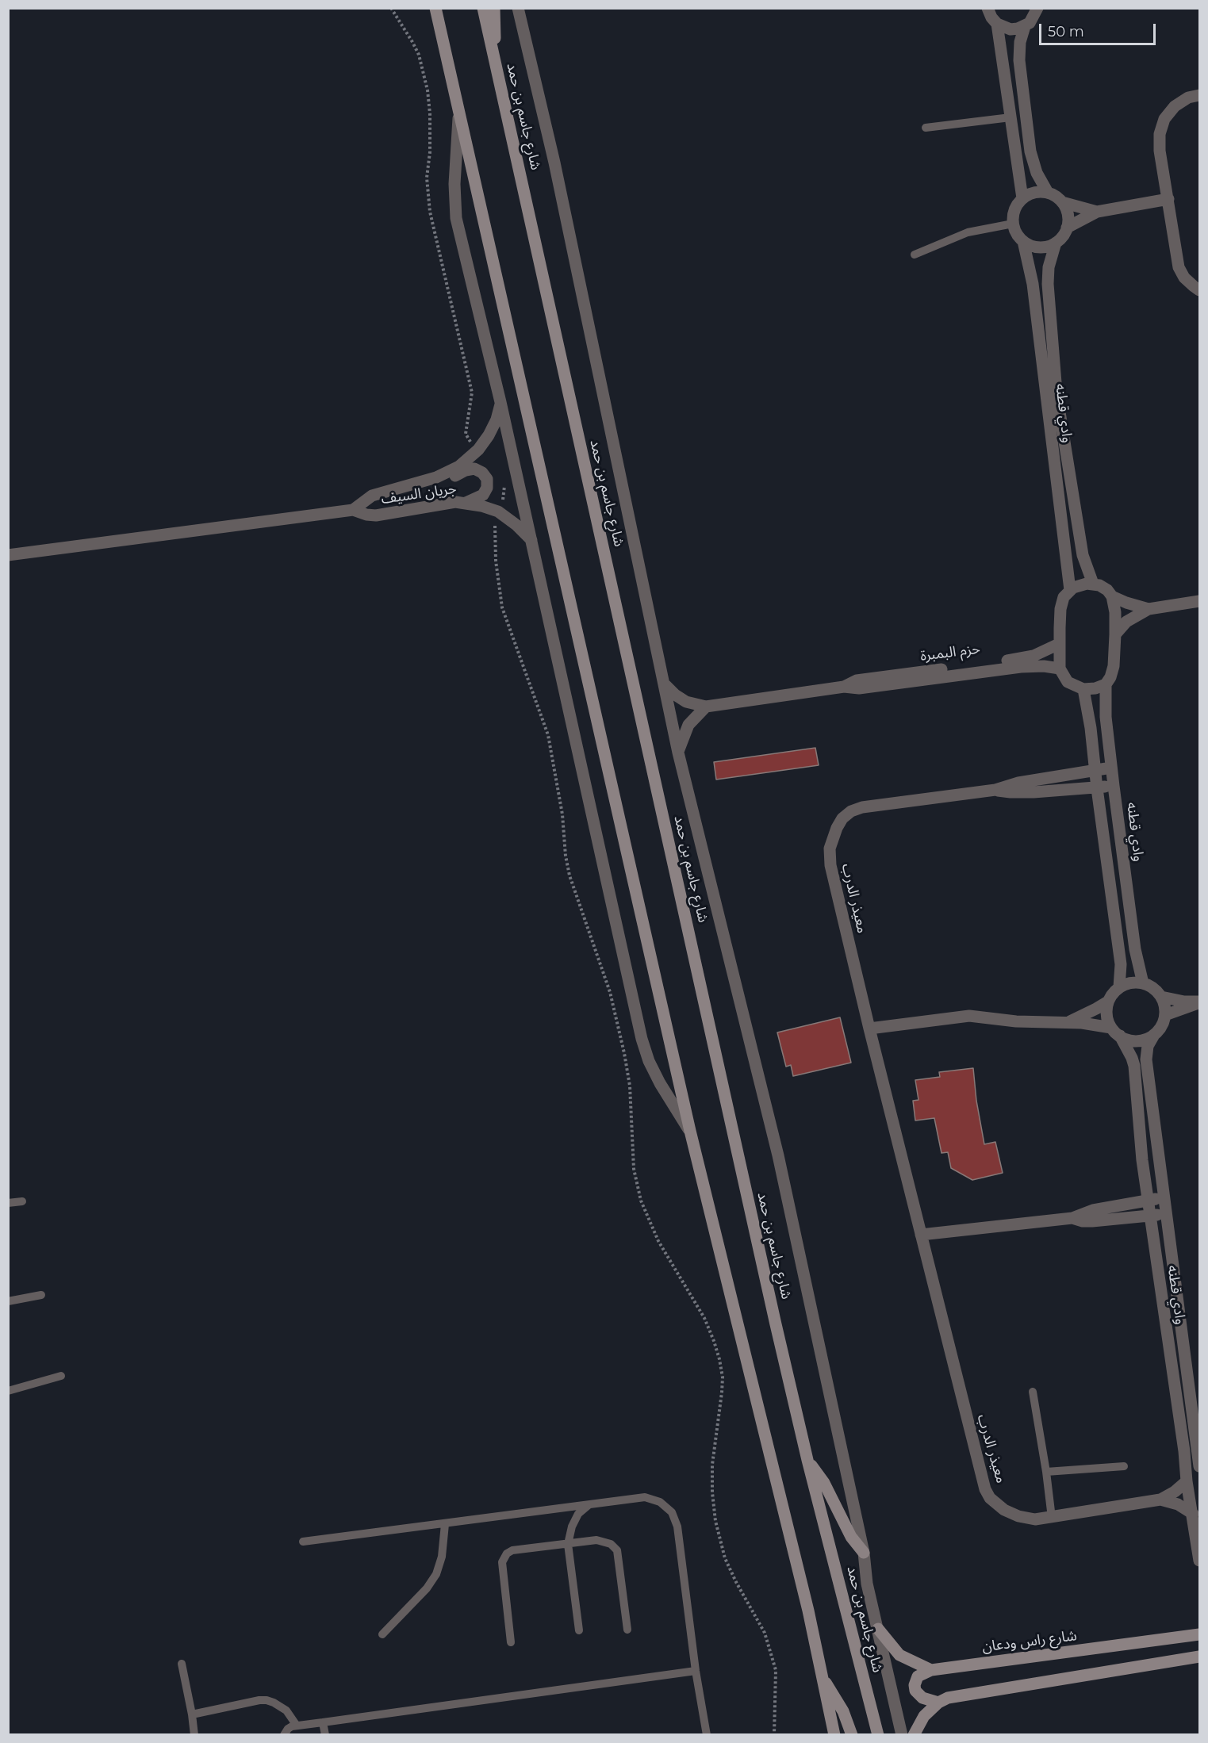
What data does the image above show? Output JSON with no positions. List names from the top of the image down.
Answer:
{
  "streets": {
    "main road": ["شارع جاسم بن حمد", "شارع راس ودعان"],
    "street": [
      "وادي قطنه",
      "جريان السيف",
      "حزم البمبرة",
      "معيذر الدرب"
    ]
  },
  "crossings": [
    ["شارع جاسم بن حمد", "حزم البمبرة"],
    ["وادي قطنه", "معيذر الدرب"]
  ],
  "scale_bar": "50 m"
}
